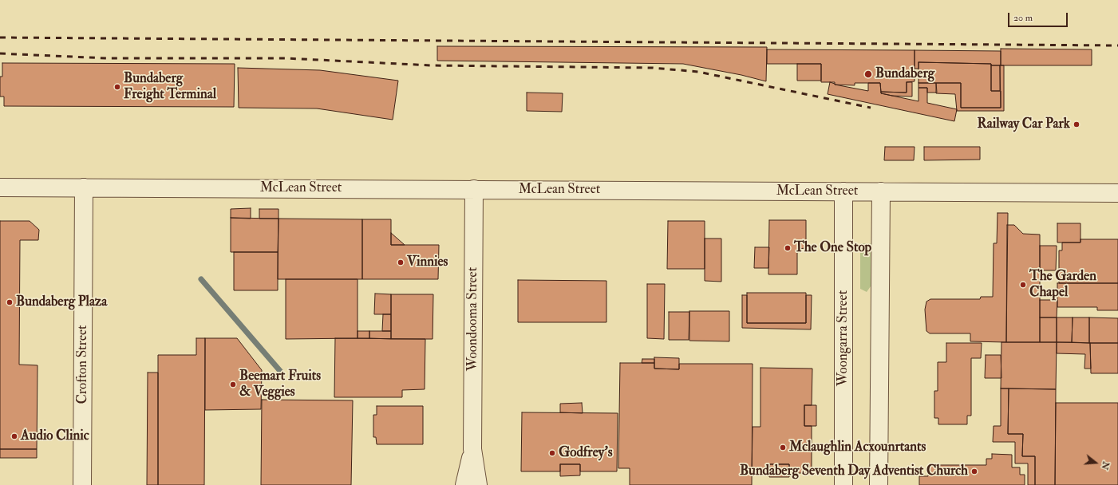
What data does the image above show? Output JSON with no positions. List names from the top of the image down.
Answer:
{
  "streets": {
    "street": [
      "McLean Street",
      "Woondooma Street",
      "Woongarra Street",
      "Crofton Street"
    ]
  },
  "crossings": [
    ["McLean Street", "Woondooma Street"],
    ["McLean Street", "Woongarra Street"],
    ["McLean Street", "Crofton Street"]
  ],
  "places": [
    "Bundaberg",
    "Bundaberg Freight Terminal",
    "Railway Car Park",
    "The One Stop",
    "Vinnies",
    "The Garden Chapel",
    "Bundaberg Plaza",
    "Beemart Fruits & Veggies",
    "Audio Clinic",
    "Mclaughlin Acxounrtants",
    "Godfrey's",
    "Bundaberg Seventh Day Adventist Church"
  ],
  "scale_bar": "20 m",
  "north": "right"
}
